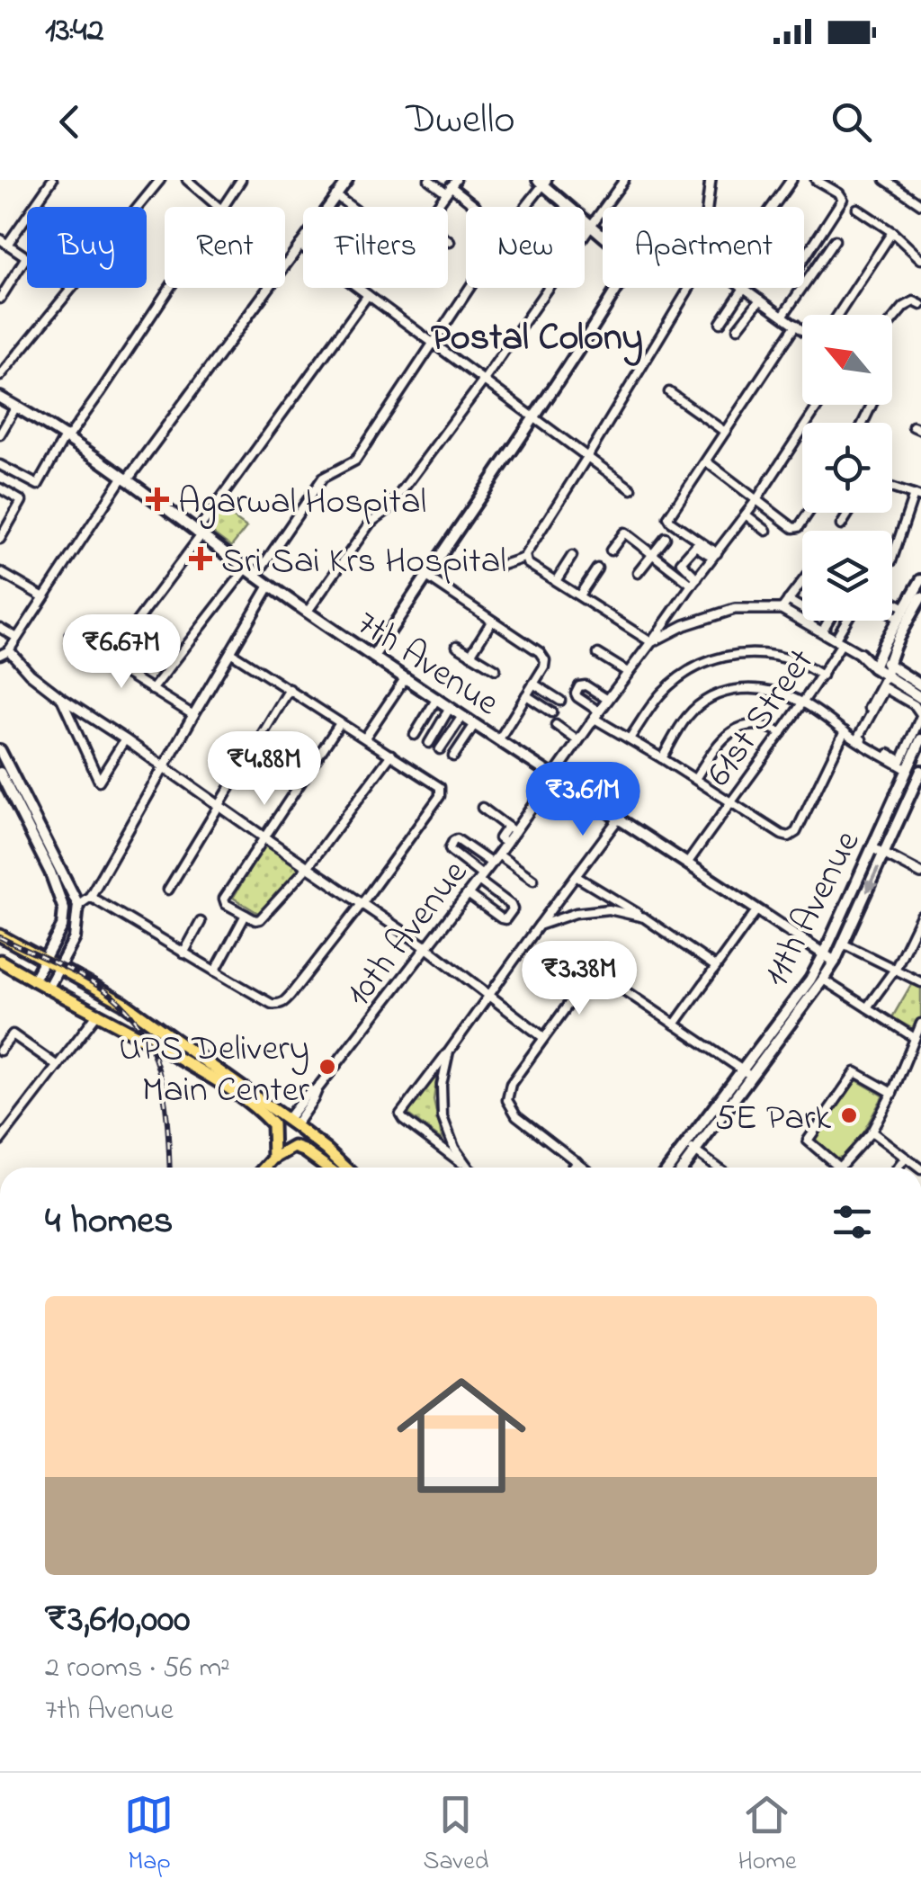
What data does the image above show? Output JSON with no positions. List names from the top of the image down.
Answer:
{
  "streets": {
    "main road": ["7th Avenue", "11th Avenue"],
    "street": ["61st Street", "10th Avenue"]
  },
  "crossings": [
    ["7th Avenue", "61st Street"],
    ["7th Avenue", "11th Avenue"],
    ["7th Avenue", "10th Avenue"],
    ["61st Street", "10th Avenue"]
  ],
  "districts": ["Postal Colony"],
  "places": {
    "health": ["Agarwal Hospital", "Sri Sai Krs Hospital"],
    "other": ["UPS Delivery Main Center", "5E Park"]
  },
  "north": "top left",
  "page": {
    "status": "13:42",
    "header": "Dwello",
    "chip": [
      "Buy",
      "Rent",
      "Filters",
      "New",
      "Apartment"
    ],
    "price": [
      "₹6.67M",
      "₹4.88M",
      "₹3.61M",
      "₹3.38M"
    ],
    "heading": "4 homes",
    "list": [
      {
        "name": "₹3,610,000",
        "note": "2 rooms · 56 m² · 7th Avenue"
      }
    ],
    "tabs": ["Map", "Saved", "Home"]
  }
}
